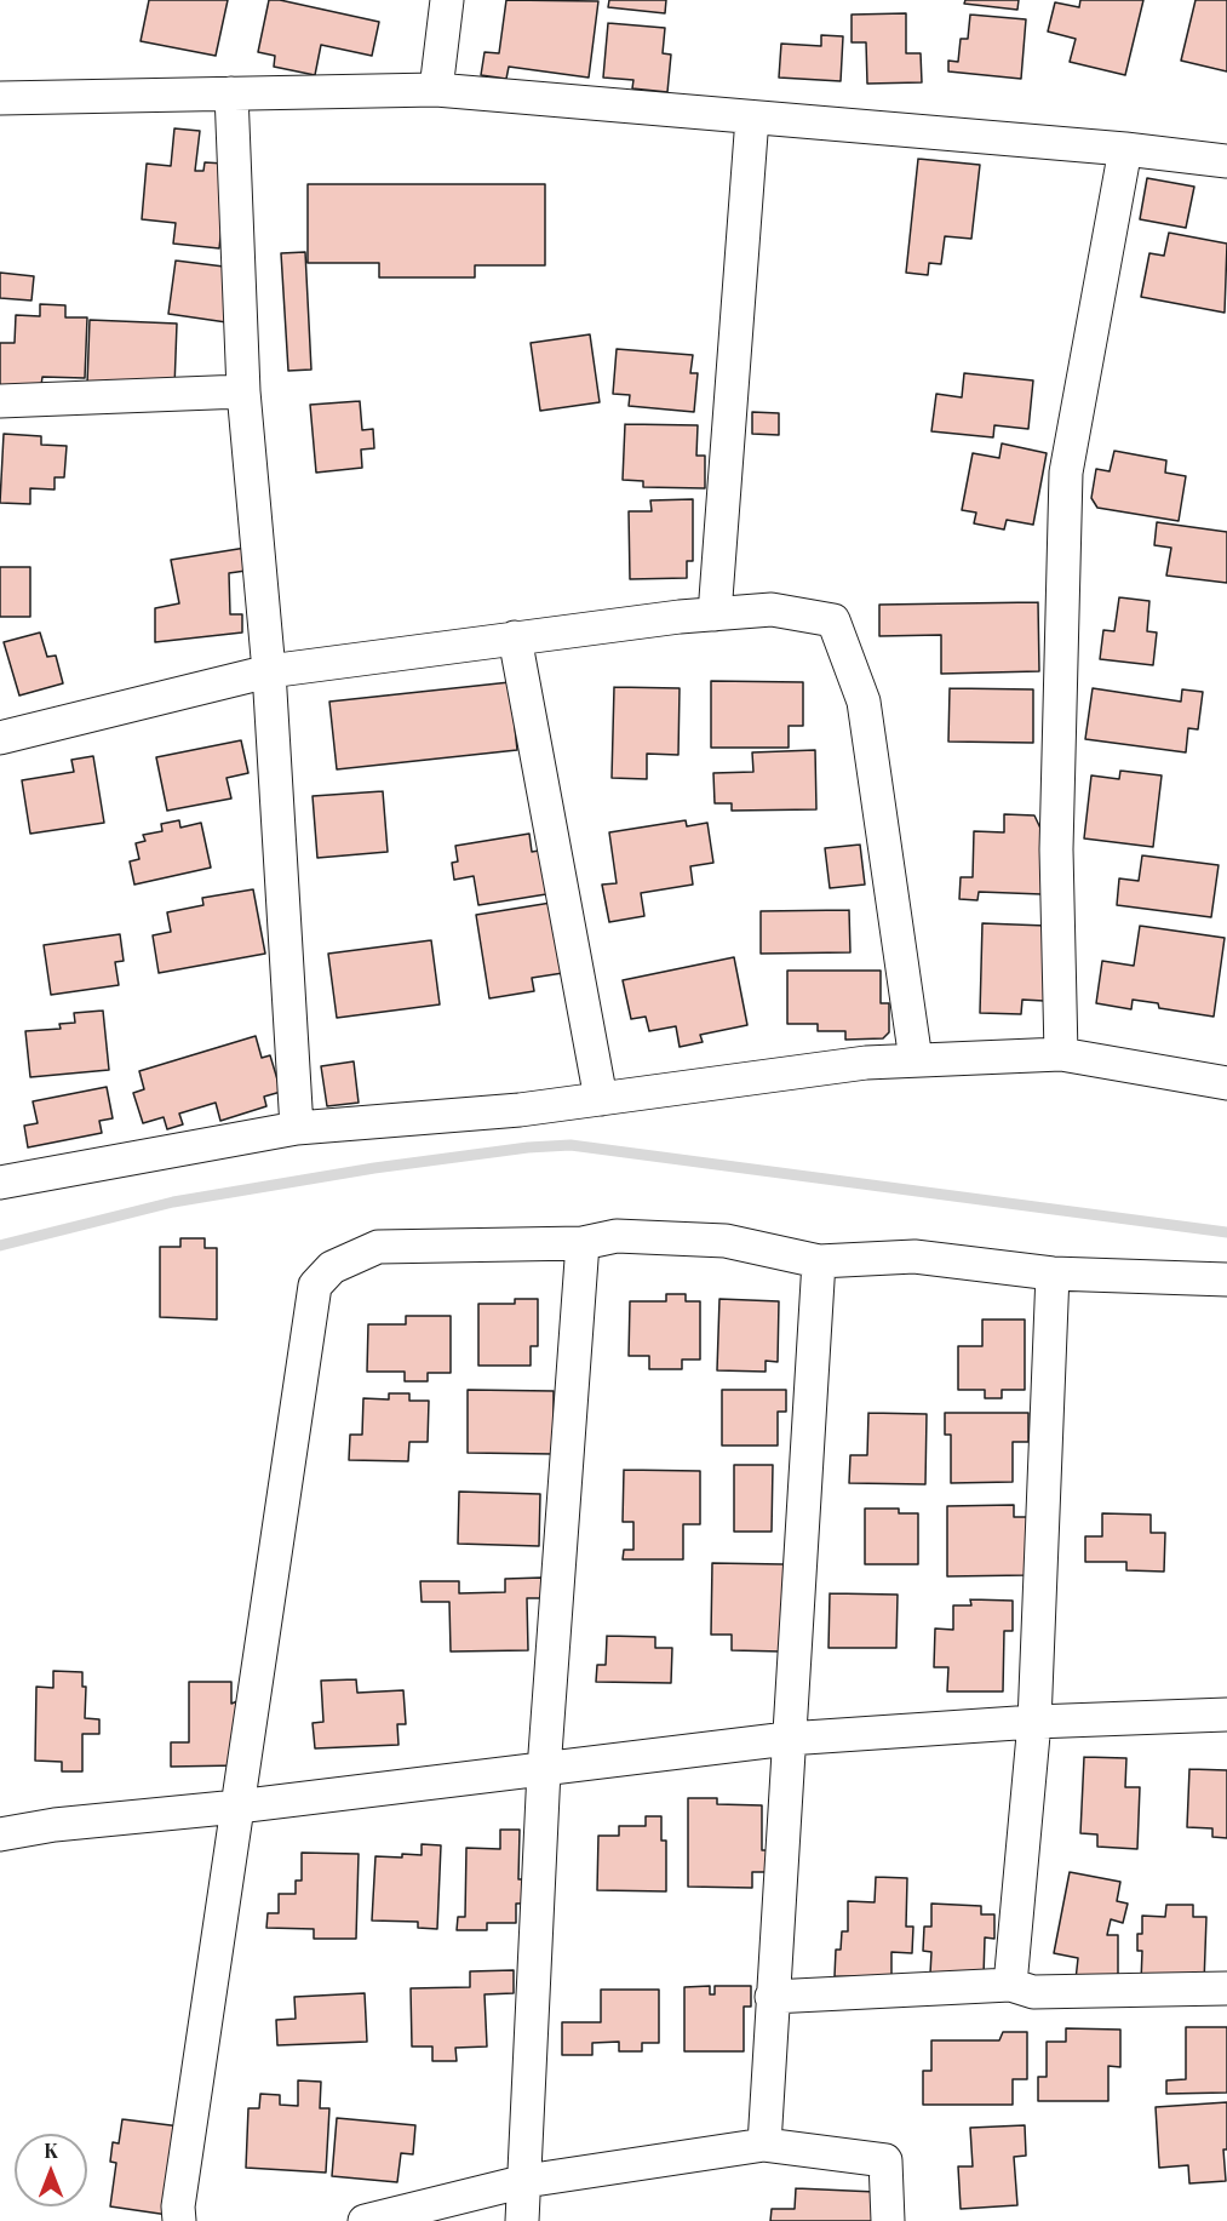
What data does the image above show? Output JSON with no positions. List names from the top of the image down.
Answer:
{
  "north": "top"
}
